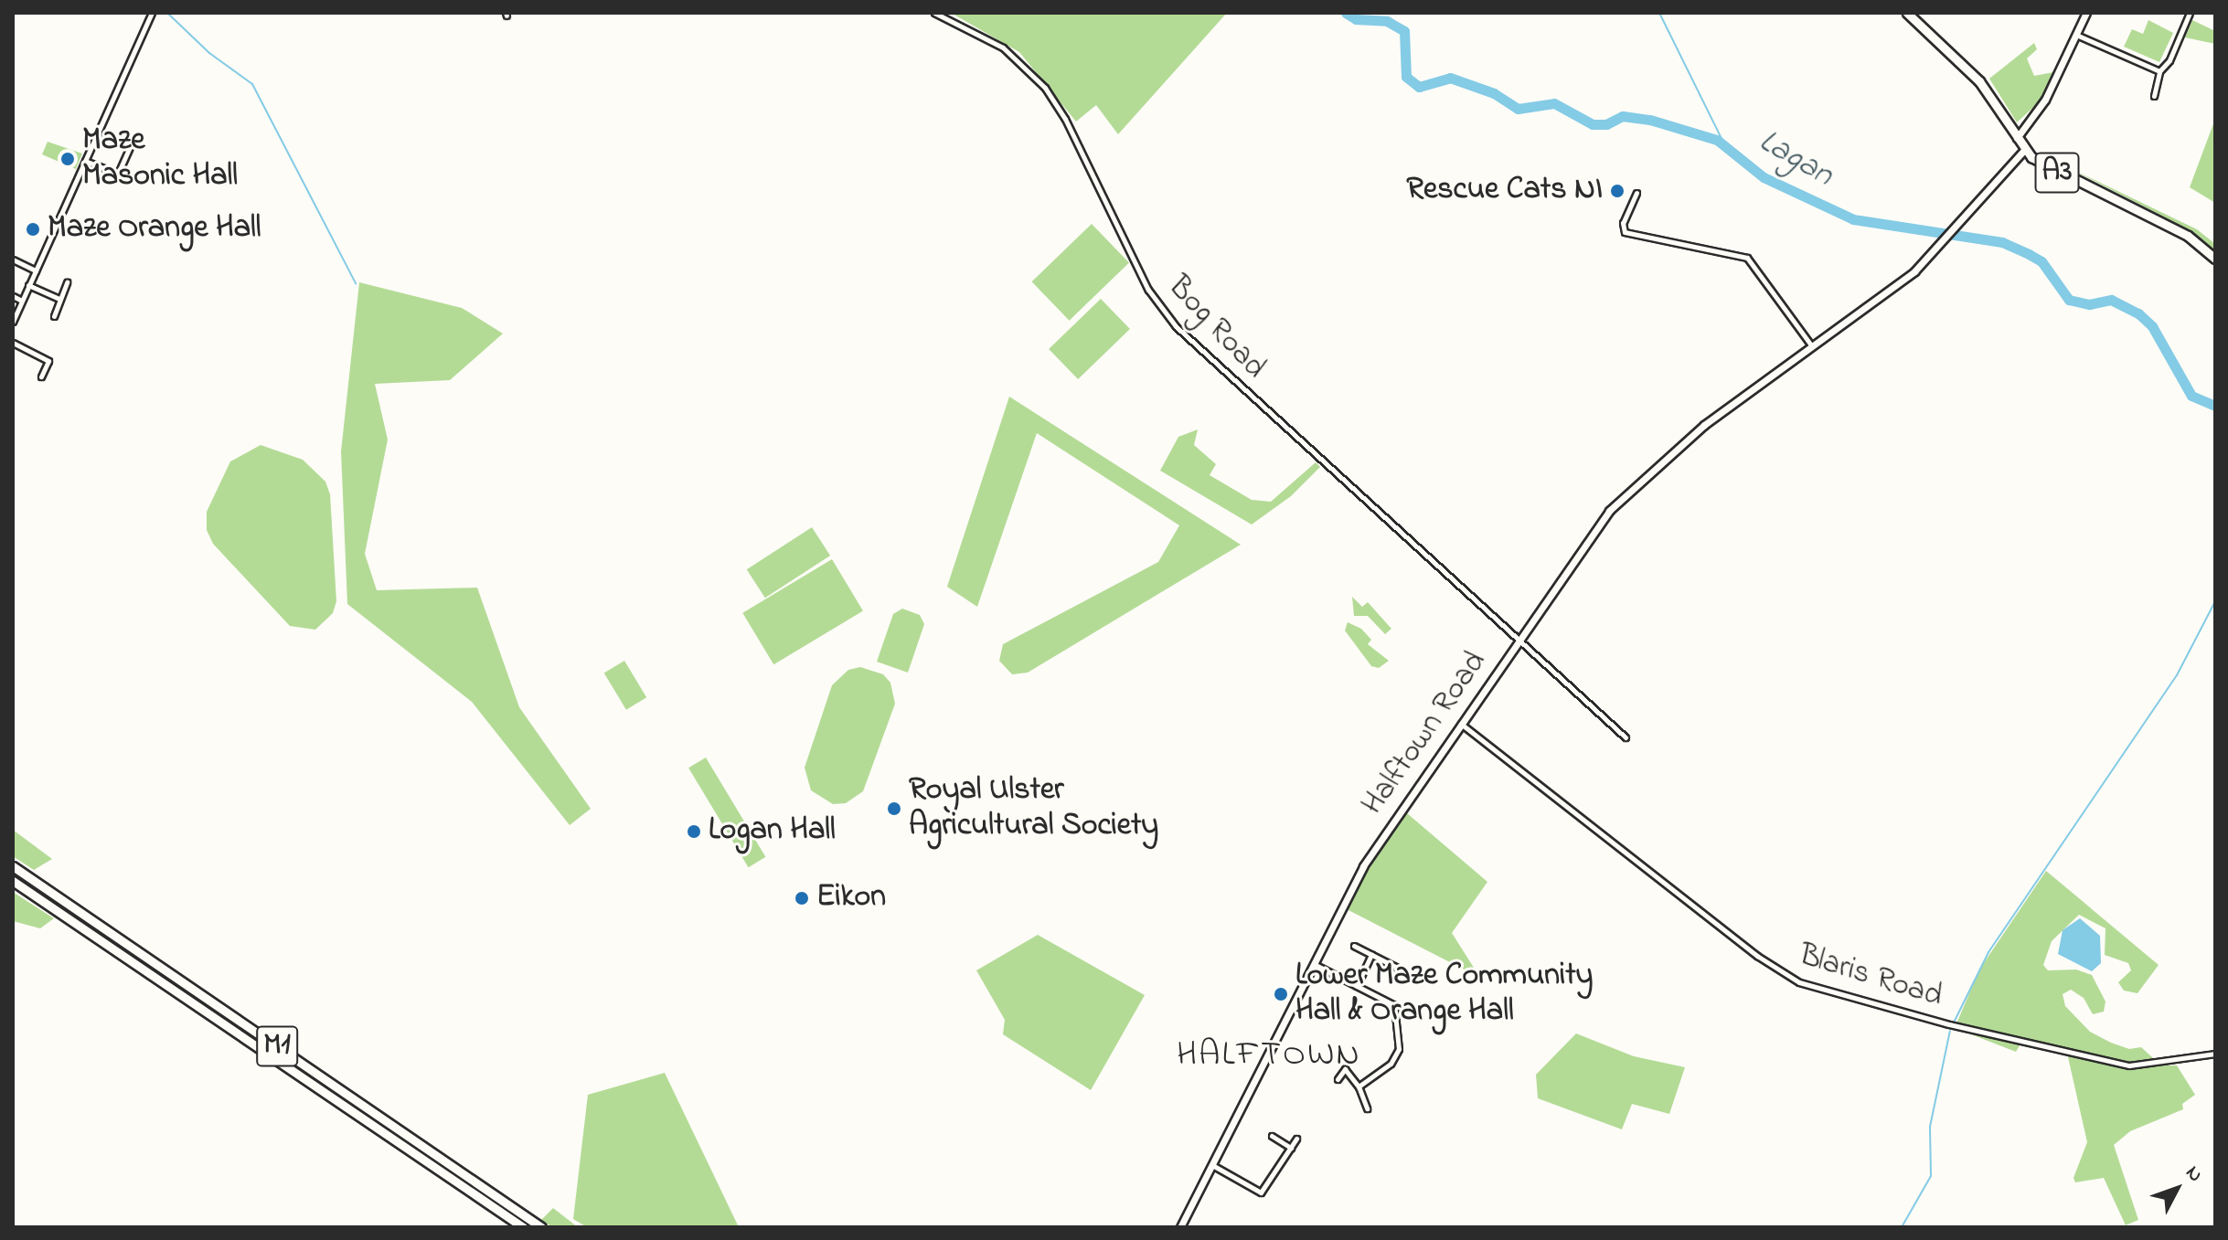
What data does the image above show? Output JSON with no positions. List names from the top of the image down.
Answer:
{
  "streets": {
    "highway": ["A3", "M1"],
    "street": ["Bog Road", "Halftown Road", "Blaris Road"]
  },
  "crossings": [
    ["A3", "Halftown Road"],
    ["Bog Road", "Halftown Road"],
    ["Halftown Road", "Blaris Road"]
  ],
  "districts": ["HALFTOWN"],
  "water": ["Lagan"],
  "places": [
    "Maze Masonic Hall",
    "Rescue Cats NI",
    "Maze Orange Hall",
    "Royal Ulster Agricultural Society",
    "Logan Hall",
    "Eikon",
    "Lower Maze Community Hall & Orange Hall"
  ],
  "north": "top right"
}
